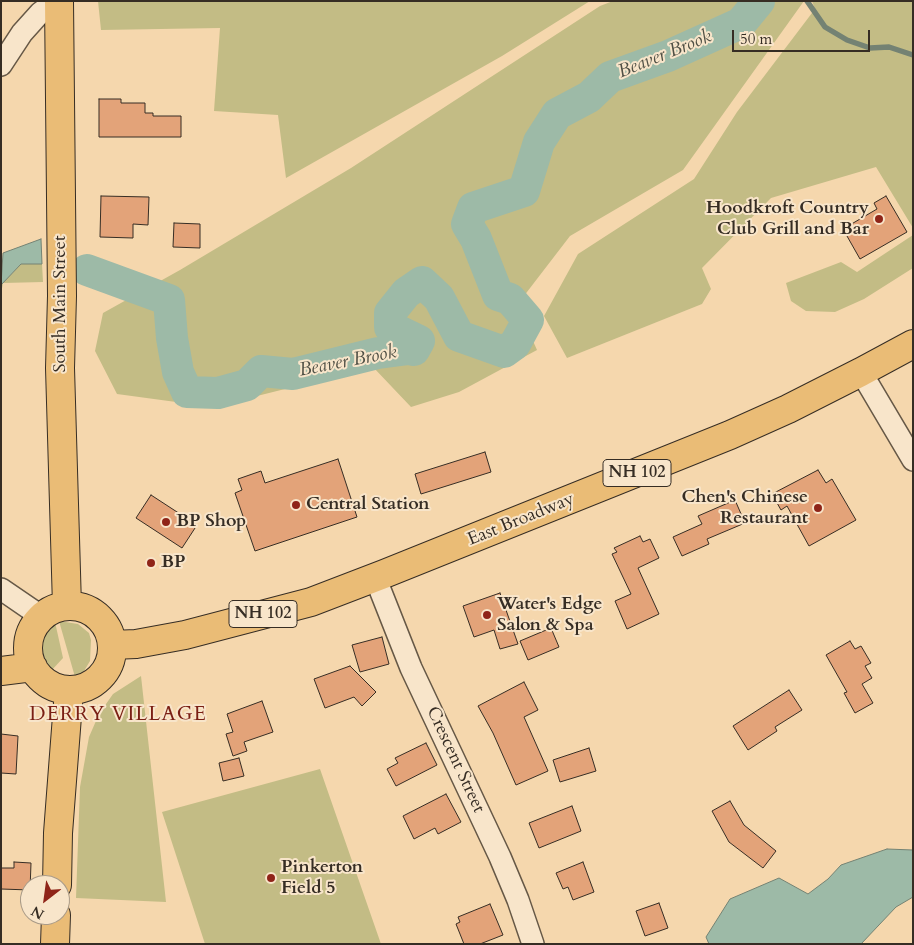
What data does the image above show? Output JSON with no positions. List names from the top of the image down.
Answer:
{
  "streets": {
    "main road": ["South Main Street", "NH 102", "East Broadway"],
    "street": ["Crescent Street"]
  },
  "crossings": [
    ["South Main Street", "East Broadway"],
    ["East Broadway", "Crescent Street"]
  ],
  "districts": ["DERRY VILLAGE"],
  "water": ["Beaver Brook"],
  "places": [
    "Hoodkroft Country Club Grill and Bar",
    "Central Station",
    "Chen's Chinese Restaurant",
    "BP Shop",
    "BP",
    "Water's Edge Salon & Spa",
    "Pinkerton Field 5"
  ],
  "scale_bar": "50 m",
  "north": "bottom left"
}
